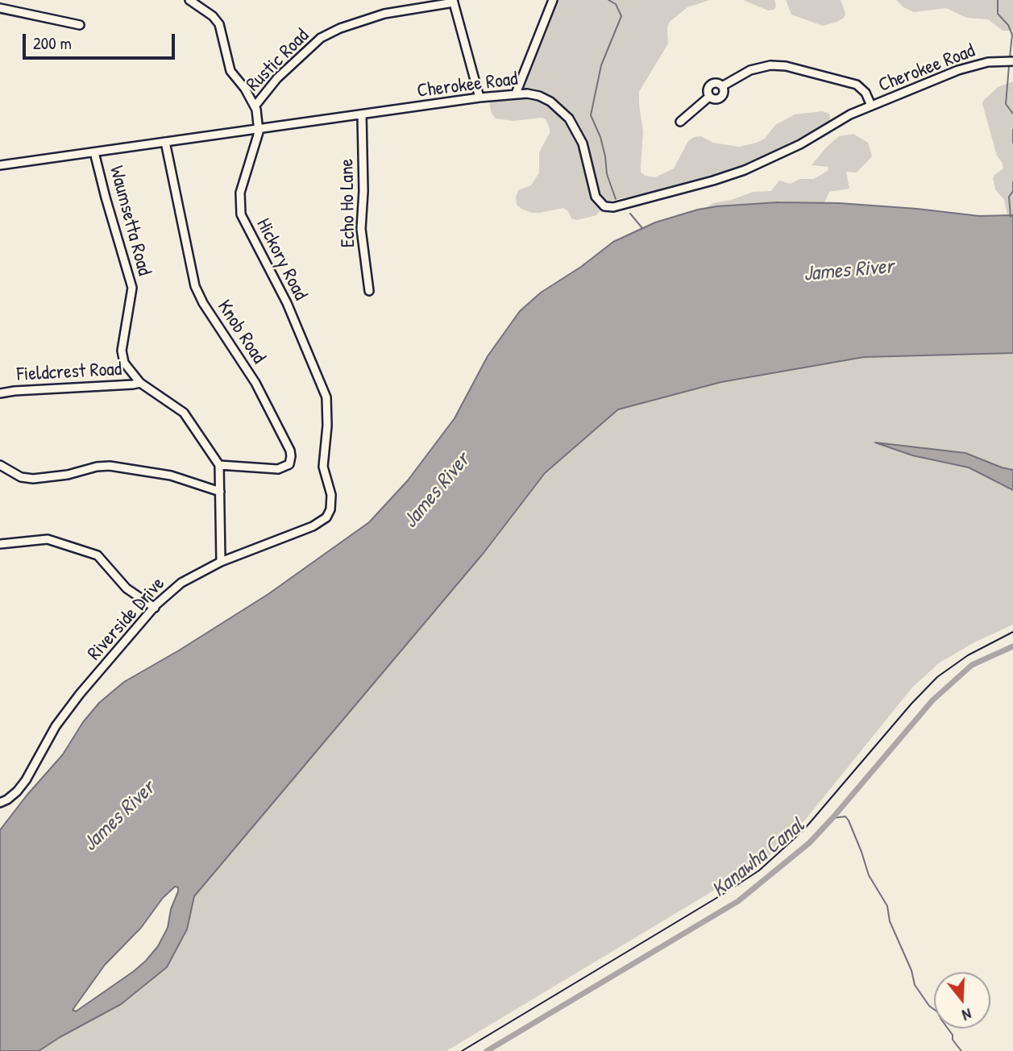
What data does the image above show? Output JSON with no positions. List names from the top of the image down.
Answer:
{
  "streets": {
    "street": [
      "Rustic Road",
      "Cherokee Road",
      "Echo Ho Lane",
      "Waumsetta Road",
      "Hickory Road",
      "Knob Road",
      "Fieldcrest Road",
      "Riverside Drive"
    ]
  },
  "crossings": [
    ["Rustic Road", "Hickory Road"],
    ["Cherokee Road", "Echo Ho Lane"],
    ["Cherokee Road", "Waumsetta Road"],
    ["Cherokee Road", "Hickory Road"],
    ["Cherokee Road", "Knob Road"],
    ["Waumsetta Road", "Knob Road"],
    ["Waumsetta Road", "Fieldcrest Road"],
    ["Hickory Road", "Riverside Drive"]
  ],
  "water": ["James River", "Kanawha Canal"],
  "scale_bar": "200 m",
  "north": "bottom"
}
